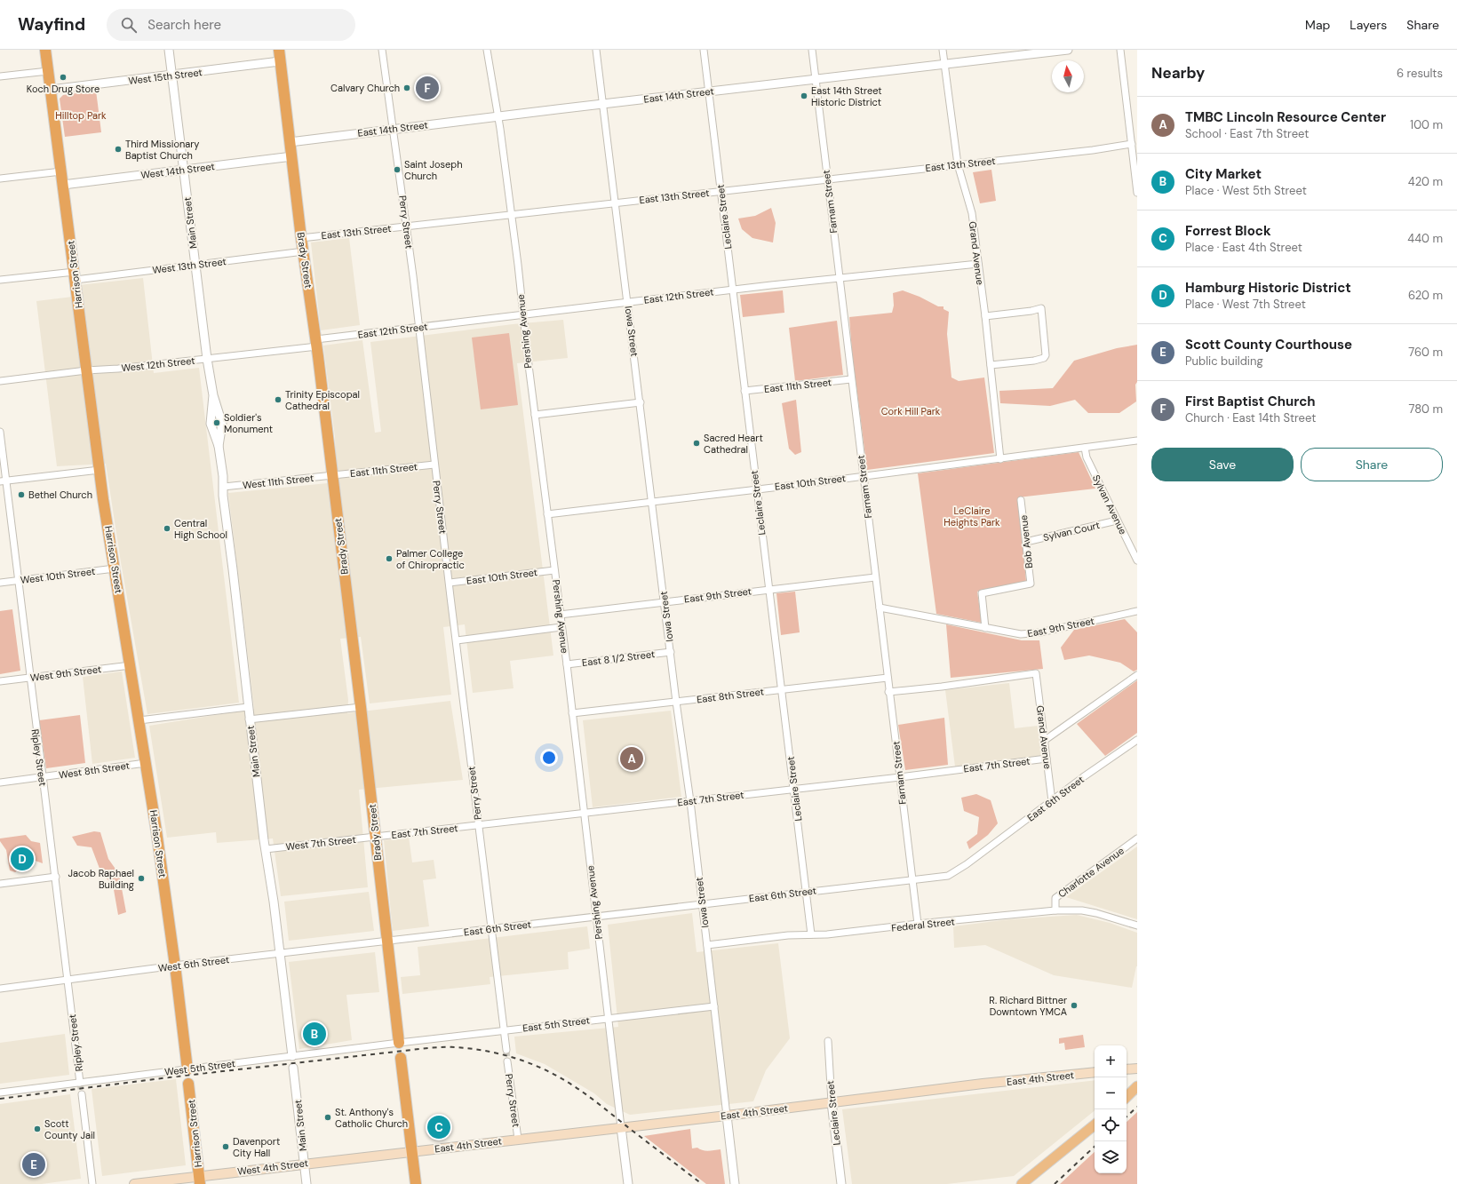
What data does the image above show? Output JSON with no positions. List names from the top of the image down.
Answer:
{
  "streets": {
    "highway": ["Brady Street", "Harrison Street"],
    "main road": ["East 4th Street", "West 4th Street"],
    "street": [
      "West 15th Street",
      "East 14th Street",
      "East 13th Street",
      "West 14th Street",
      "Farnam Street",
      "Leclaire Street",
      "Perry Street",
      "Main Street",
      "Grand Avenue",
      "West 13th Street",
      "East 12th Street",
      "Pershing Avenue",
      "Iowa Street",
      "West 12th Street",
      "East 11th Street",
      "West 11th Street",
      "East 10th Street",
      "Sylvan Avenue",
      "Sylvan Court",
      "Bob Avenue",
      "West 10th Street",
      "East 9th Street",
      "East 8 1/2 Street",
      "West 9th Street",
      "East 8th Street",
      "Ripley Street",
      "East 7th Street",
      "West 8th Street",
      "East 6th Street",
      "West 7th Street",
      "Charlotte Avenue",
      "Federal Street",
      "West 6th Street",
      "East 5th Street",
      "West 5th Street"
    ]
  },
  "crossings": [
    ["West 15th Street", "Main Street"],
    ["West 15th Street", "Brady Street"],
    ["West 15th Street", "Harrison Street"],
    ["East 14th Street", "Farnam Street"],
    ["East 14th Street", "Leclaire Street"],
    ["East 14th Street", "Perry Street"],
    ["East 14th Street", "Grand Avenue"],
    ["East 14th Street", "Brady Street"],
    ["East 14th Street", "Pershing Avenue"],
    ["East 14th Street", "Iowa Street"],
    ["East 13th Street", "Farnam Street"],
    ["East 13th Street", "Leclaire Street"],
    ["East 13th Street", "Perry Street"],
    ["East 13th Street", "Grand Avenue"],
    ["East 13th Street", "Brady Street"],
    ["East 13th Street", "Pershing Avenue"],
    ["East 13th Street", "Iowa Street"],
    ["West 14th Street", "Main Street"],
    ["West 14th Street", "Brady Street"],
    ["West 14th Street", "Harrison Street"],
    ["Farnam Street", "Grand Avenue"],
    ["Farnam Street", "East 12th Street"],
    ["Farnam Street", "East 11th Street"],
    ["Farnam Street", "East 10th Street"],
    ["Farnam Street", "East 9th Street"],
    ["Farnam Street", "East 8th Street"],
    ["Farnam Street", "East 7th Street"],
    ["Farnam Street", "East 6th Street"],
    ["Farnam Street", "Federal Street"],
    ["Leclaire Street", "East 12th Street"],
    ["Leclaire Street", "East 11th Street"],
    ["Leclaire Street", "East 10th Street"],
    ["Leclaire Street", "East 9th Street"],
    ["Leclaire Street", "East 8th Street"],
    ["Leclaire Street", "East 7th Street"],
    ["Leclaire Street", "East 6th Street"],
    ["Leclaire Street", "Federal Street"],
    ["Leclaire Street", "East 4th Street"],
    ["Perry Street", "East 12th Street"],
    ["Perry Street", "East 11th Street"],
    ["Perry Street", "East 10th Street"],
    ["Perry Street", "East 7th Street"],
    ["Perry Street", "East 6th Street"],
    ["Perry Street", "East 5th Street"],
    ["Perry Street", "East 4th Street"],
    ["Main Street", "West 13th Street"],
    ["Main Street", "West 12th Street"],
    ["Main Street", "West 11th Street"],
    ["Main Street", "West 7th Street"],
    ["Main Street", "West 6th Street"],
    ["Main Street", "West 5th Street"],
    ["Main Street", "West 4th Street"],
    ["Grand Avenue", "East 12th Street"],
    ["Grand Avenue", "East 10th Street"],
    ["Grand Avenue", "East 7th Street"],
    ["Grand Avenue", "East 6th Street"],
    ["Brady Street", "West 13th Street"],
    ["Brady Street", "East 12th Street"],
    ["Brady Street", "West 12th Street"],
    ["Brady Street", "East 11th Street"],
    ["Brady Street", "West 11th Street"],
    ["Brady Street", "East 7th Street"],
    ["Brady Street", "East 6th Street"],
    ["Brady Street", "West 7th Street"],
    ["Brady Street", "West 6th Street"],
    ["Brady Street", "East 5th Street"],
    ["Brady Street", "West 5th Street"],
    ["West 13th Street", "Harrison Street"],
    ["Harrison Street", "West 12th Street"],
    ["Harrison Street", "West 10th Street"],
    ["Harrison Street", "West 9th Street"],
    ["Harrison Street", "West 8th Street"],
    ["Harrison Street", "West 6th Street"],
    ["Harrison Street", "West 5th Street"],
    ["Harrison Street", "West 4th Street"],
    ["East 12th Street", "Pershing Avenue"],
    ["East 12th Street", "Iowa Street"],
    ["East 12th Street", "West 12th Street"],
    ["Pershing Avenue", "East 10th Street"],
    ["Pershing Avenue", "East 9th Street"],
    ["Pershing Avenue", "East 8 1/2 Street"],
    ["Pershing Avenue", "East 8th Street"],
    ["Pershing Avenue", "East 7th Street"],
    ["Pershing Avenue", "East 6th Street"],
    ["Pershing Avenue", "East 5th Street"],
    ["Pershing Avenue", "East 4th Street"],
    ["Iowa Street", "East 10th Street"],
    ["Iowa Street", "East 9th Street"],
    ["Iowa Street", "East 8 1/2 Street"],
    ["Iowa Street", "East 8th Street"],
    ["Iowa Street", "East 7th Street"],
    ["Iowa Street", "East 6th Street"],
    ["Iowa Street", "Federal Street"],
    ["Iowa Street", "East 5th Street"],
    ["Iowa Street", "East 4th Street"],
    ["East 11th Street", "West 11th Street"],
    ["East 10th Street", "Sylvan Avenue"],
    ["Sylvan Avenue", "Sylvan Court"],
    ["Sylvan Court", "Bob Avenue"],
    ["Bob Avenue", "East 9th Street"],
    ["West 10th Street", "Ripley Street"],
    ["West 9th Street", "Ripley Street"],
    ["Ripley Street", "West 8th Street"],
    ["Ripley Street", "West 6th Street"],
    ["Ripley Street", "West 5th Street"],
    ["East 7th Street", "West 7th Street"],
    ["East 6th Street", "West 6th Street"],
    ["Charlotte Avenue", "Federal Street"],
    ["East 5th Street", "West 5th Street"],
    ["East 4th Street", "West 4th Street"]
  ],
  "parks": ["Hilltop Park", "Cork Hill Park", "LeClaire Heights Park"],
  "places": [
    "Koch Drug Store",
    "Calvary Church",
    "East 14th Street Historic District",
    "Third Missionary Baptist Church",
    "Saint Joseph Church",
    "Trinity Episcopal Cathedral",
    "Soldier's Monument",
    "Sacred Heart Cathedral",
    "Bethel Church",
    "Central High School",
    "Palmer College of Chiropractic",
    "Jacob Raphael Building",
    "R. Richard Bittner Downtown YMCA",
    "St. Anthony's Catholic Church",
    "Scott County Jail",
    "Davenport City Hall"
  ],
  "north": "top",
  "page": {
    "header": "Wayfind",
    "search": "Search here",
    "nav": ["Map", "Layers", "Share"],
    "heading": ["Nearby", "6 results"],
    "pins": [
      "F",
      "A",
      "D",
      "B",
      "C",
      "E"
    ],
    "list": [
      {
        "mark": "A",
        "name": "TMBC Lincoln Resource Center",
        "note": "School · East 7th Street",
        "value": "100 m"
      },
      {
        "mark": "B",
        "name": "City Market",
        "note": "Place · West 5th Street",
        "value": "420 m"
      },
      {
        "mark": "C",
        "name": "Forrest Block",
        "note": "Place · East 4th Street",
        "value": "440 m"
      },
      {
        "mark": "D",
        "name": "Hamburg Historic District",
        "note": "Place · West 7th Street",
        "value": "620 m"
      },
      {
        "mark": "E",
        "name": "Scott County Courthouse",
        "note": "Public building",
        "value": "760 m"
      },
      {
        "mark": "F",
        "name": "First Baptist Church",
        "note": "Church · East 14th Street",
        "value": "780 m"
      }
    ],
    "buttons": ["Save", "Share"],
    "map_buttons": ["+", "−"]
  }
}
